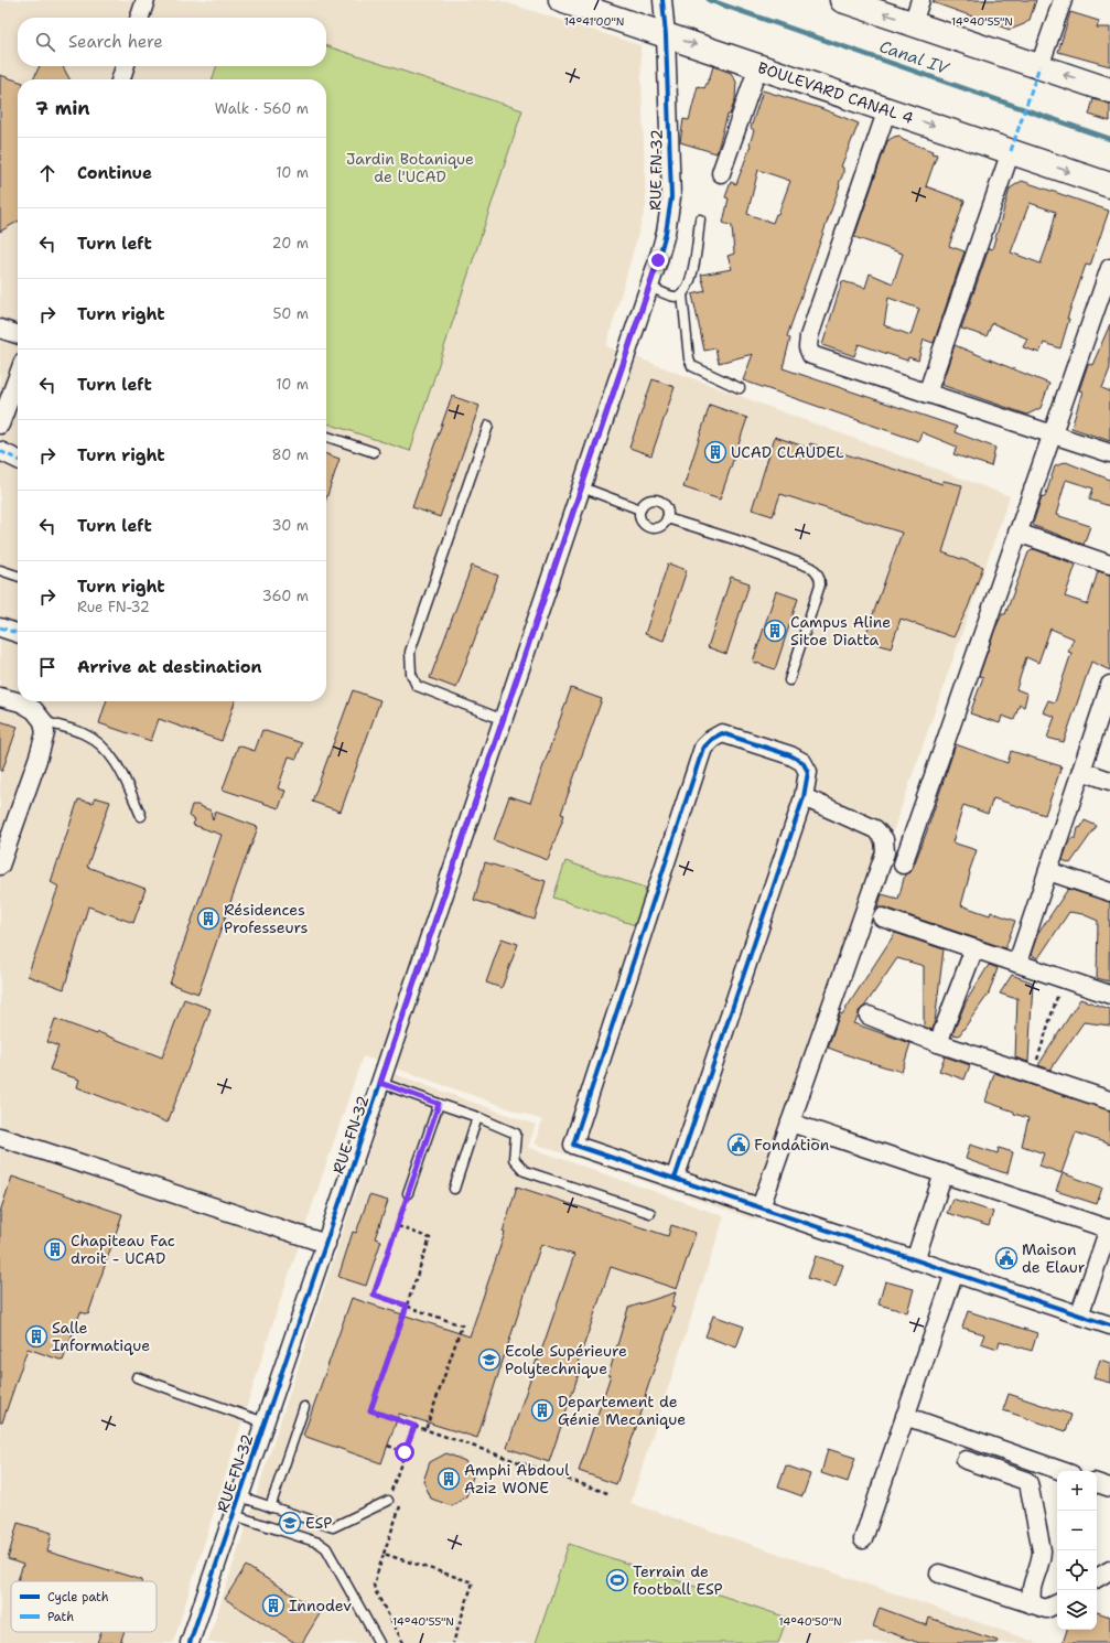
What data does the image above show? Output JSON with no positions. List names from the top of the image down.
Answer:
{
  "streets": {
    "main road": ["BOULEVARD CANAL 4"],
    "street": ["RUE FN-32"]
  },
  "crossings": [
    ["BOULEVARD CANAL 4", "RUE FN-32"]
  ],
  "water": ["Canal IV"],
  "parks": ["Jardin Botanique de l'UCAD"],
  "places": {
    "building": [
      "UCAD CLAUDEL",
      "Campus Aline Sitoe Diatta",
      "Résidences Professeurs",
      "Chapiteau Fac droit - UCAD",
      "Salle Informatique",
      "Departement de Génie Mecanique",
      "Amphi Abdoul Aziz WONE",
      "Innodev"
    ],
    "public building": ["Fondation", "Maison de Elaur"],
    "school or university": ["Ecole Supérieure Polytechnique", "ESP"],
    "sports": ["Terrain de football ESP"]
  },
  "legend": ["Cycle path", "Path"],
  "page": {
    "search": "Search here",
    "heading": ["7 min", "Walk · 560 m"],
    "list": [
      ["Continue", "10 m"],
      ["Turn left", "20 m"],
      ["Turn right", "50 m"],
      ["Turn left", "10 m"],
      ["Turn right", "80 m"],
      ["Turn left", "30 m"],
      ["Turn right", "Rue FN-32", "360 m"],
      "Arrive at destination"
    ],
    "map_buttons": ["+", "−"]
  },
  "coordinates": ["14°41'00\"N", "14°40'55\"N", "14°40'50\"N"]
}
